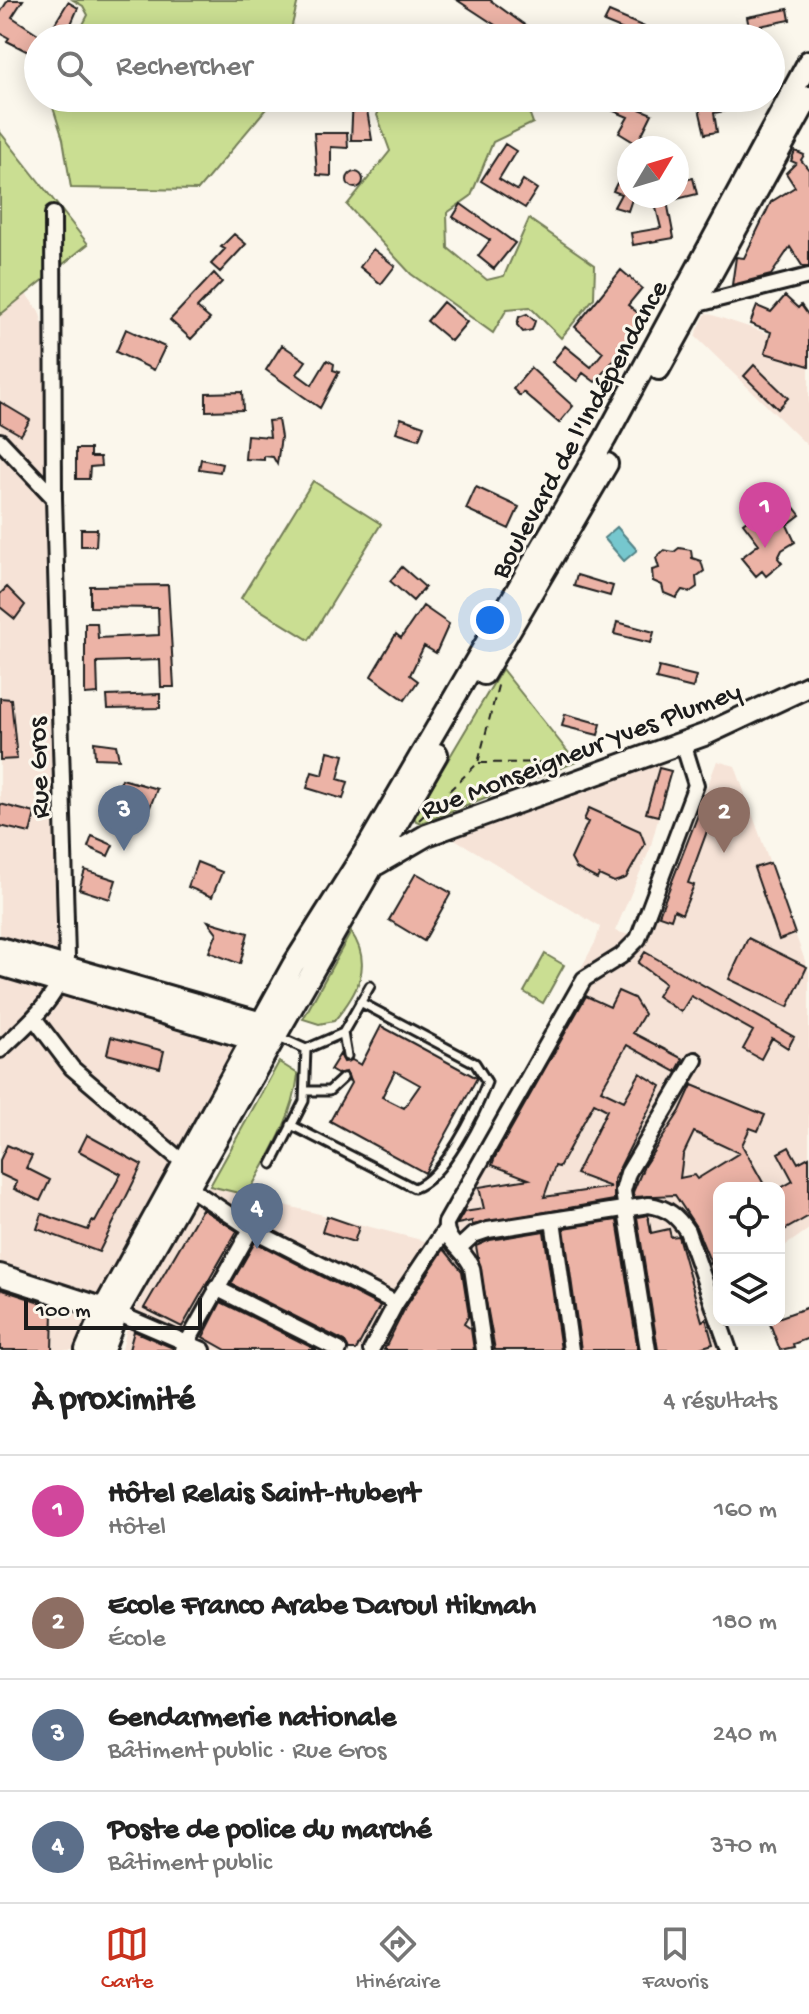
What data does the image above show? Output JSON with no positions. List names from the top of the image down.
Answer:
{
  "streets": {
    "main road": ["Boulevard de l'Indépendance", "Rue Monseigneur Yves Plumey"],
    "street": ["Rue Gros"]
  },
  "crossings": [
    ["Boulevard de l'Indépendance", "Rue Monseigneur Yves Plumey"]
  ],
  "scale_bar": "100 m",
  "north": "top right",
  "page": {
    "search": "Rechercher",
    "pins": [
      "1",
      "3",
      "2",
      "4"
    ],
    "scale": "100 m",
    "heading": ["À proximité", "4 résultats"],
    "list": [
      {
        "mark": "1",
        "name": "Hôtel Relais Saint-Hubert",
        "note": "Hôtel",
        "value": "160 m"
      },
      {
        "mark": "2",
        "name": "Ecole Franco Arabe Daroul Hikmah",
        "note": "École",
        "value": "180 m"
      },
      {
        "mark": "3",
        "name": "Gendarmerie nationale",
        "note": "Bâtiment public · Rue Gros",
        "value": "240 m"
      },
      {
        "mark": "4",
        "name": "Poste de police du marché",
        "note": "Bâtiment public",
        "value": "370 m"
      }
    ],
    "nav": ["Carte", "Itinéraire", "Favoris"]
  }
}
